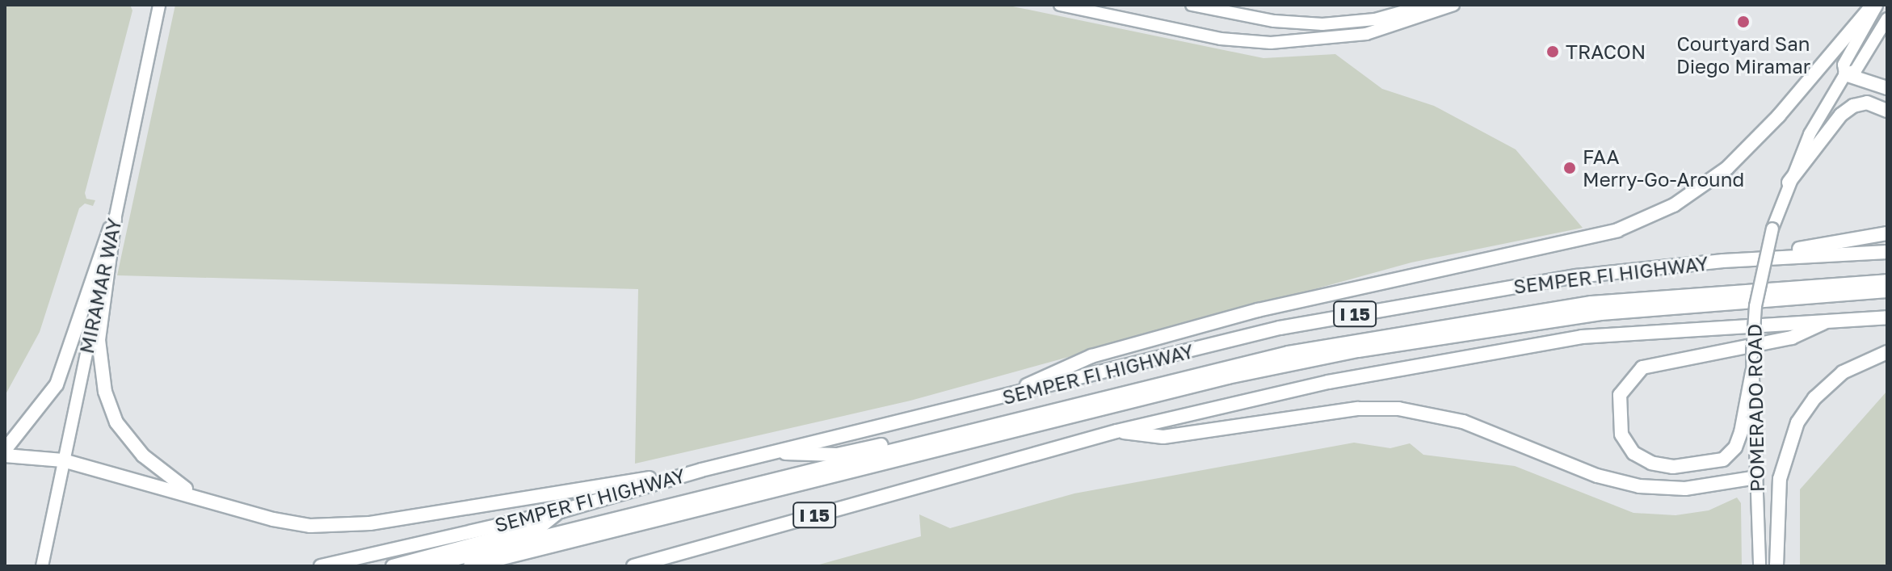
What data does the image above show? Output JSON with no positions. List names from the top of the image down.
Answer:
{
  "streets": {
    "highway": ["SEMPER FI HIGHWAY", "I 15"],
    "main road": ["MIRAMAR WAY", "POMERADO ROAD"]
  },
  "places": ["Courtyard San Diego Miramar", "TRACON", "FAA Merry-Go-Around"]
}
